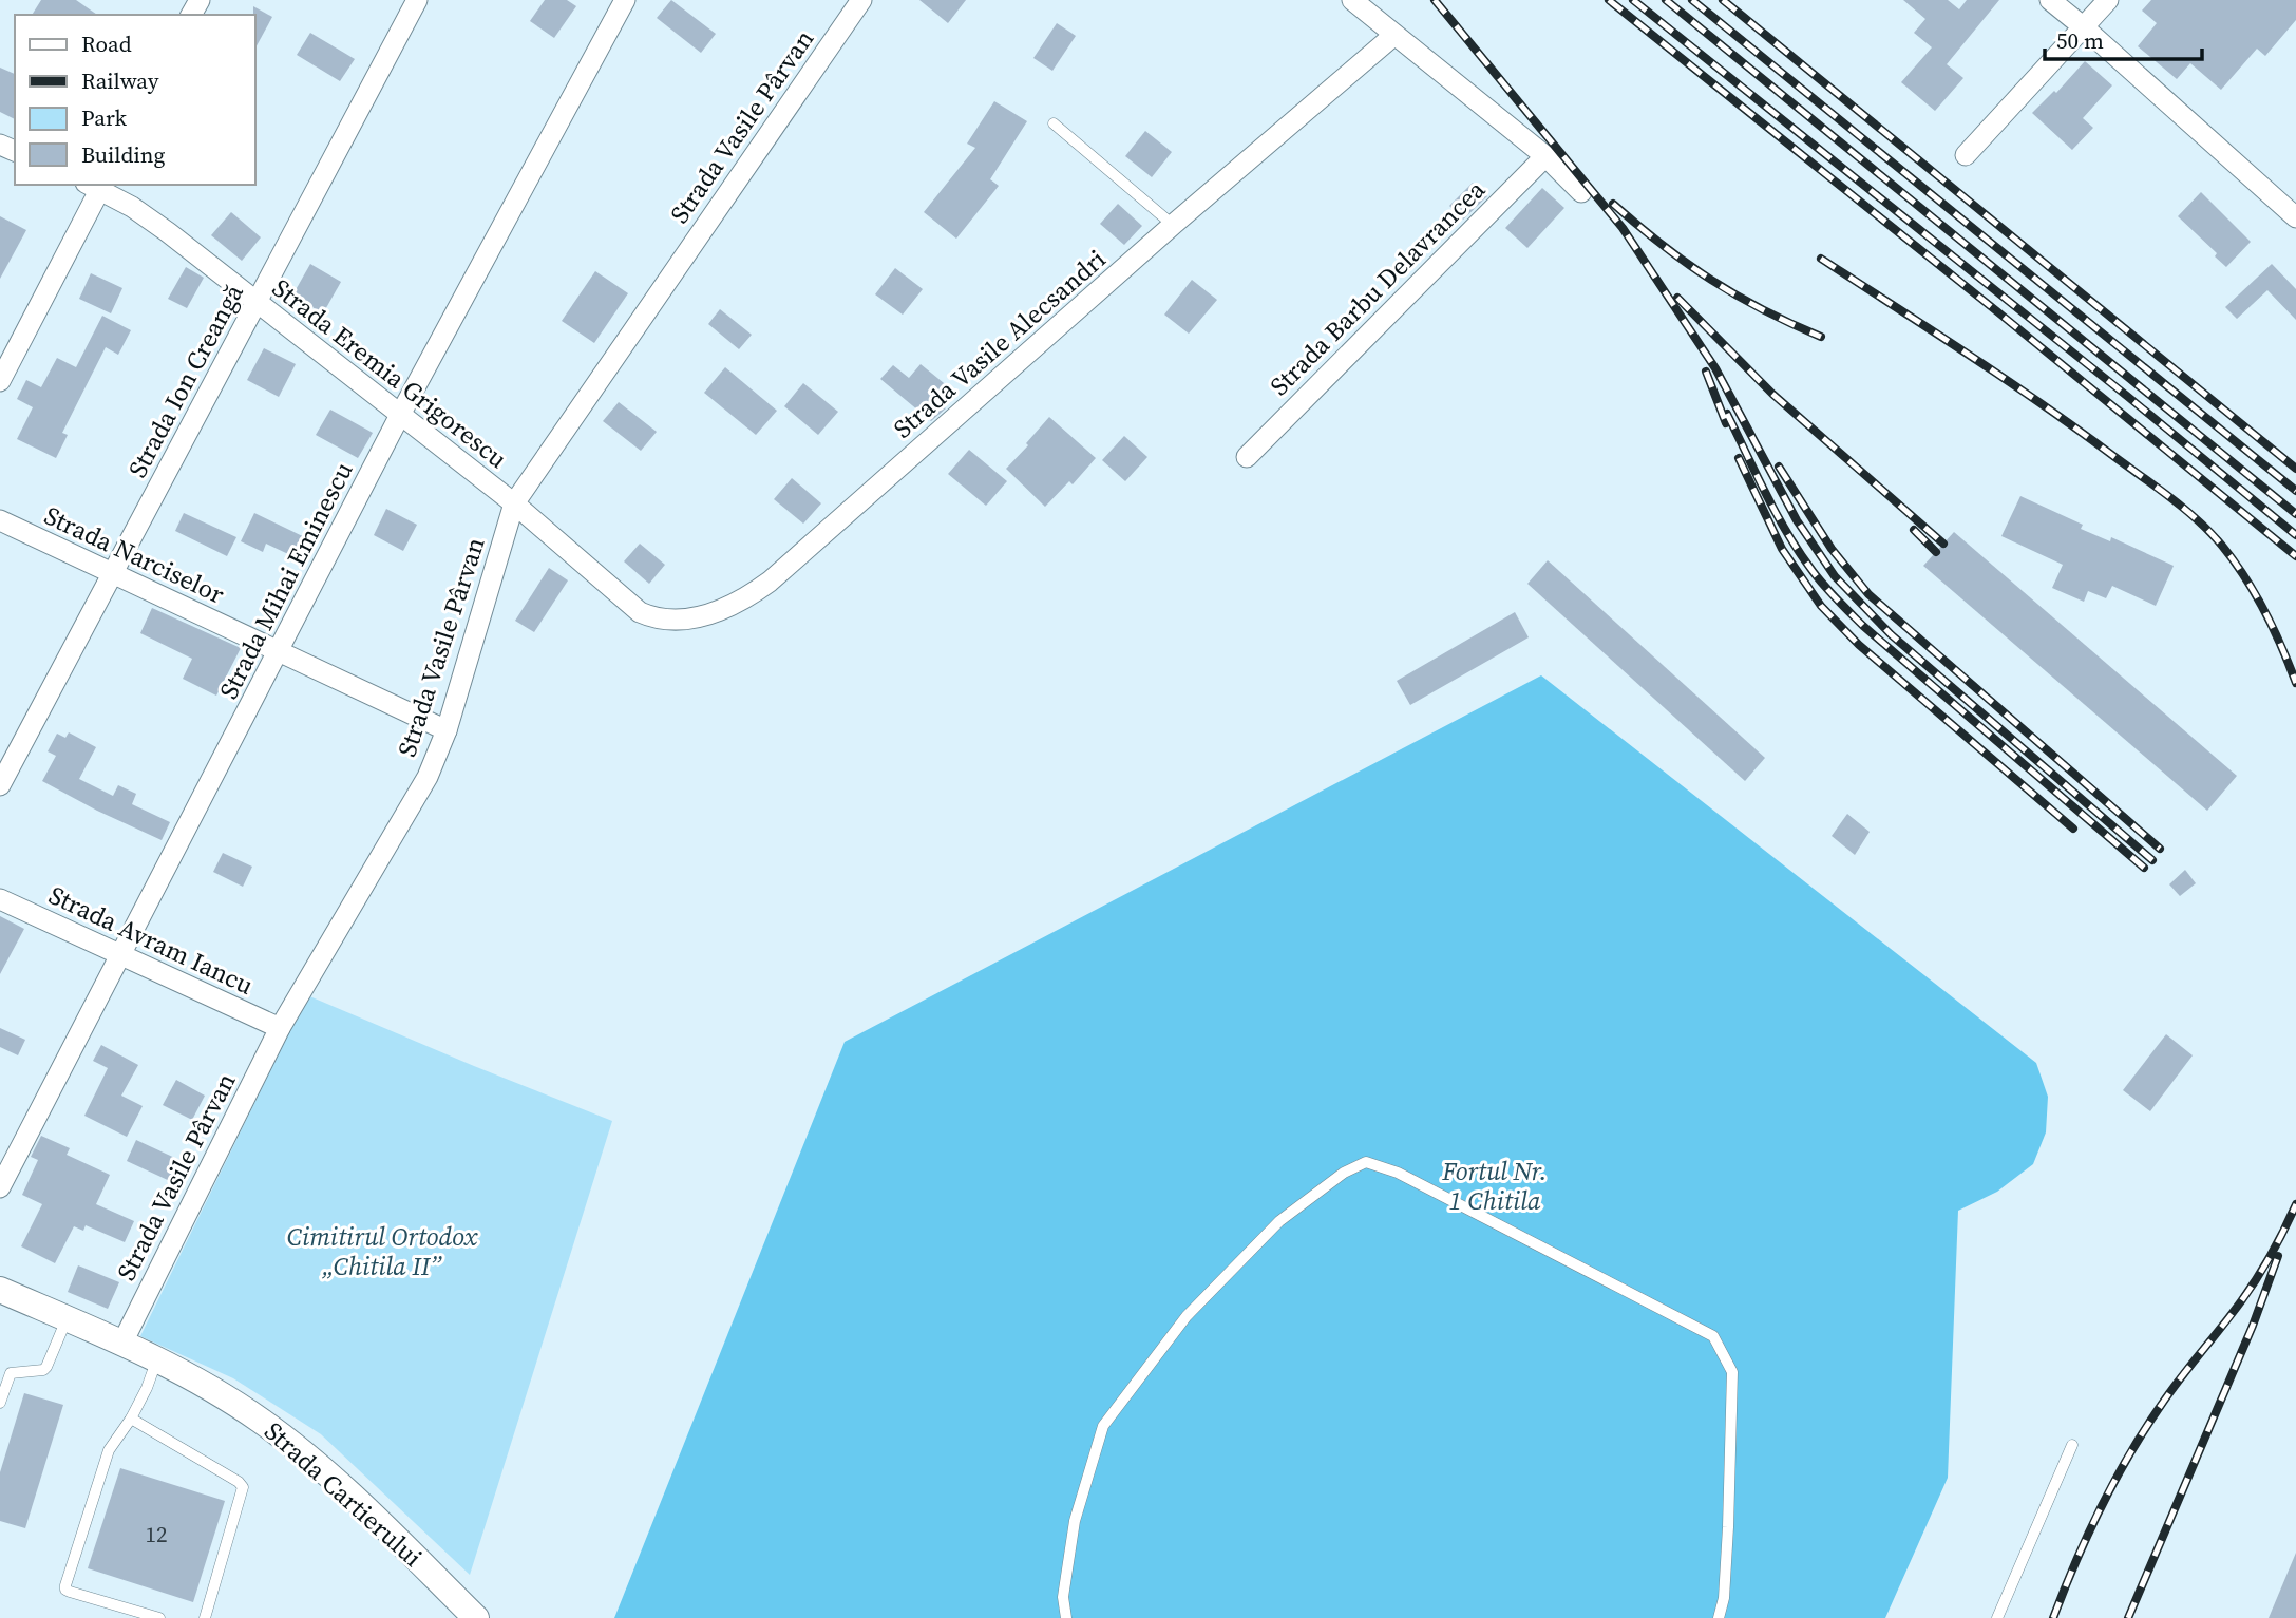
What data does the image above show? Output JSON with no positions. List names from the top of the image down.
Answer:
{
  "streets": {
    "street": [
      "Strada Vasile Pârvan",
      "Strada Barbu Delavrancea",
      "Strada Vasile Alecsandri",
      "Strada Eremia Grigorescu",
      "Strada Ion Creangă",
      "Strada Narciselor",
      "Strada Mihai Eminescu",
      "Strada Avram Iancu",
      "Strada Cartierului"
    ]
  },
  "crossings": [
    ["Strada Vasile Pârvan", "Strada Eremia Grigorescu"],
    ["Strada Vasile Pârvan", "Strada Narciselor"],
    ["Strada Vasile Pârvan", "Strada Avram Iancu"],
    ["Strada Vasile Pârvan", "Strada Cartierului"],
    ["Strada Vasile Alecsandri", "Strada Eremia Grigorescu"],
    ["Strada Eremia Grigorescu", "Strada Ion Creangă"],
    ["Strada Eremia Grigorescu", "Strada Mihai Eminescu"],
    ["Strada Ion Creangă", "Strada Narciselor"],
    ["Strada Narciselor", "Strada Mihai Eminescu"],
    ["Strada Mihai Eminescu", "Strada Avram Iancu"]
  ],
  "parks": ["Fortul Nr. 1 Chitila", "Cimitirul Ortodox „Chitila II”"],
  "house_numbers": ["12"],
  "legend": [
    "Road",
    "Railway",
    "Park",
    "Building"
  ],
  "scale_bar": "50 m"
}
